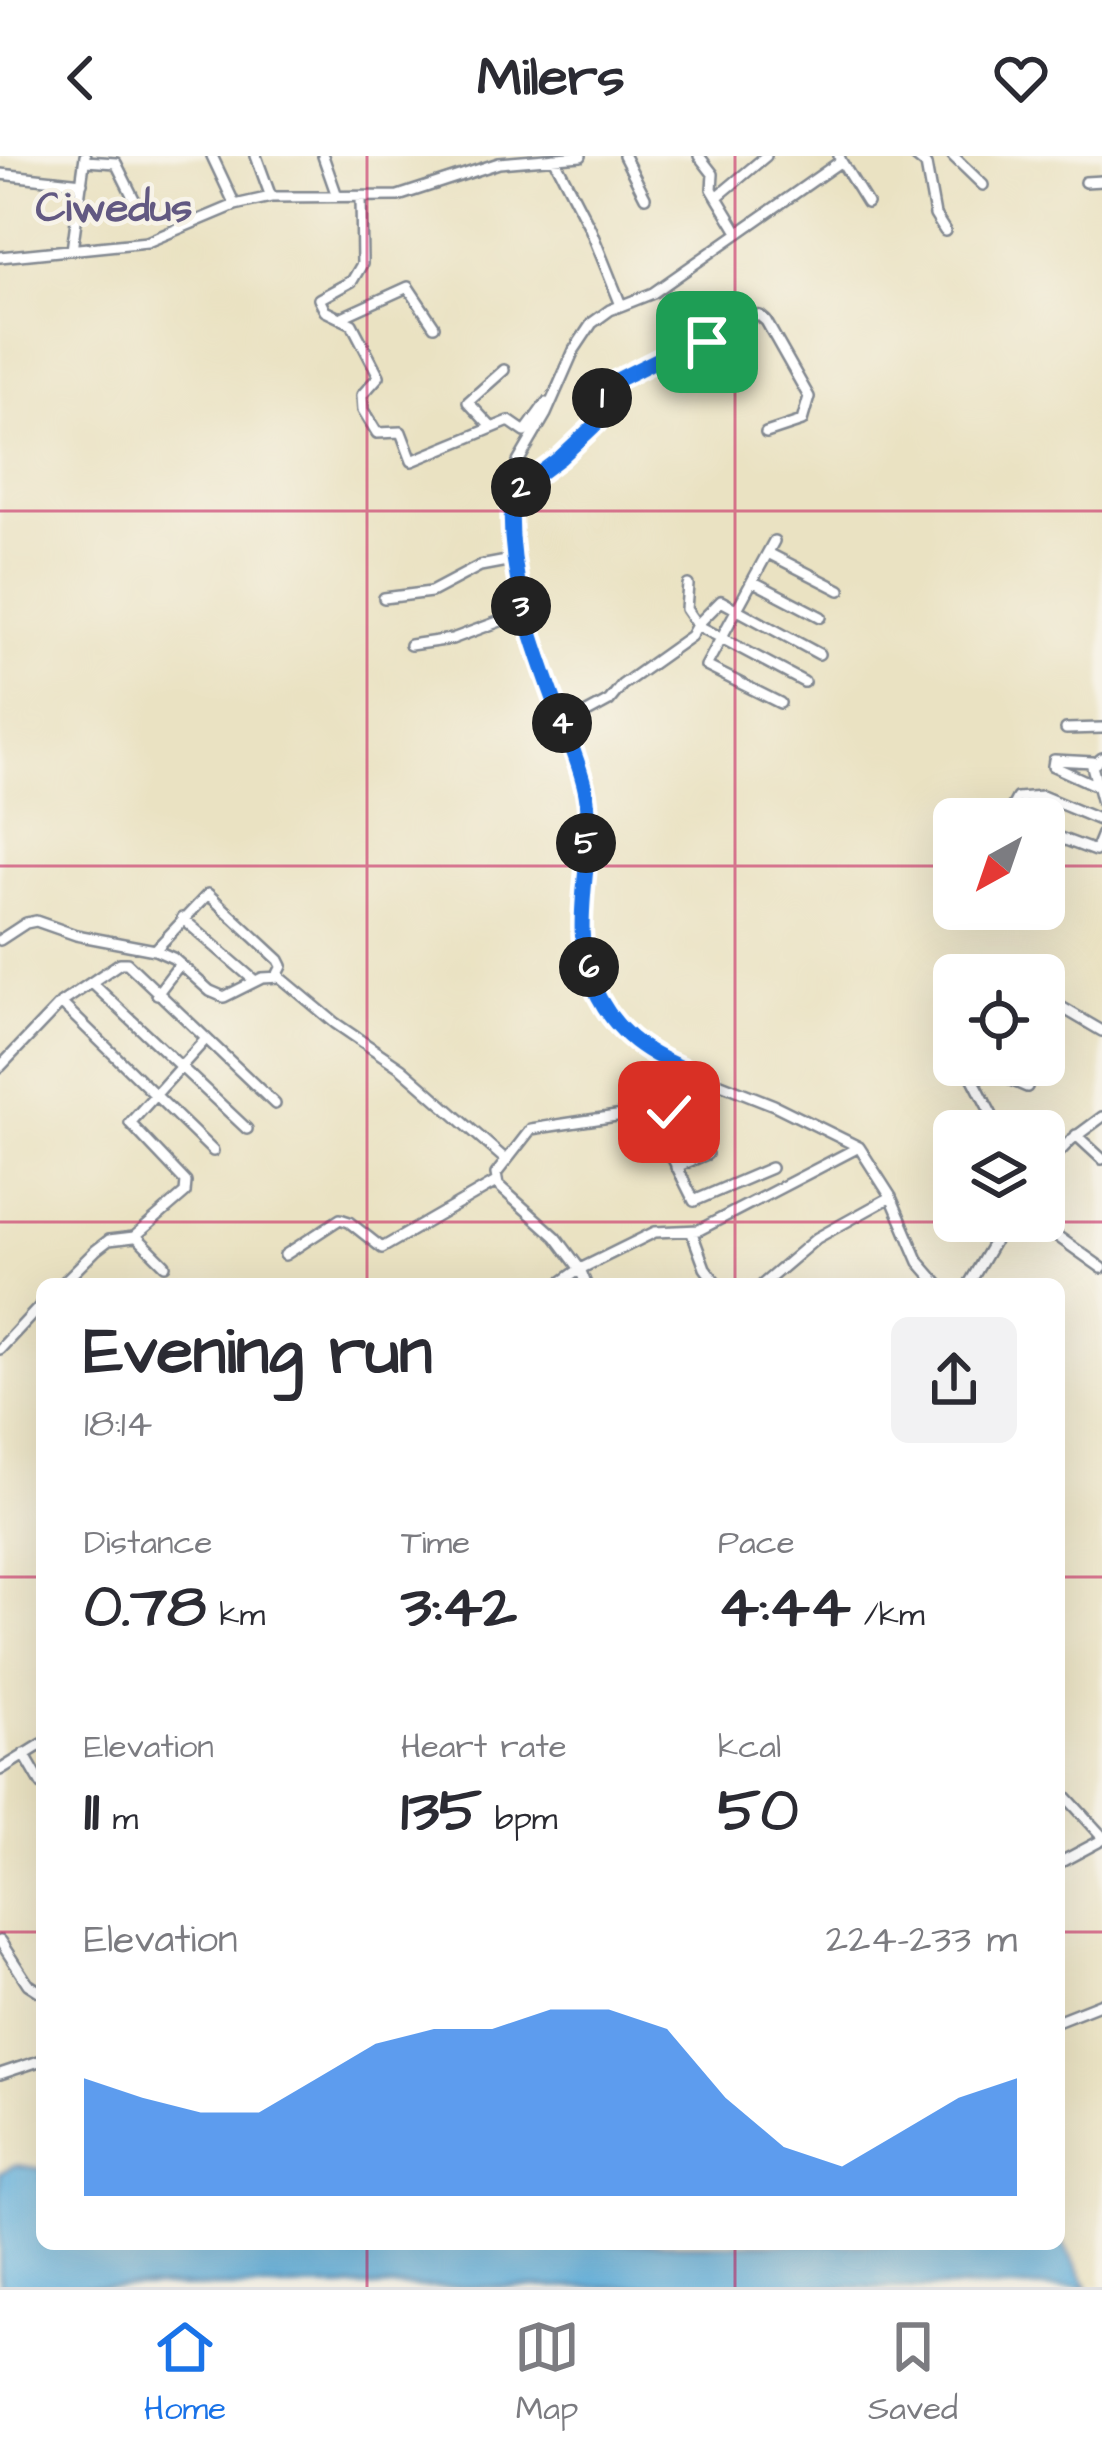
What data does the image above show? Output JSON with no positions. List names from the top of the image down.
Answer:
{
  "districts": ["Ciwedus"],
  "north": "bottom left",
  "page": {
    "header": "Milers",
    "pins": [
      "1",
      "2",
      "3",
      "4",
      "5",
      "6"
    ],
    "heading": ["Evening run", "18:14"],
    "stats": [
      ["Distance", "0.78 km"],
      ["Time", "3:42"],
      ["Pace", "4:44 /km"],
      ["Elevation", "11 m"],
      ["Heart rate", "135 bpm"],
      ["kcal", "50"]
    ],
    "chart": ["Elevation", "224–233 m"],
    "tabs": ["Home", "Map", "Saved"]
  }
}
